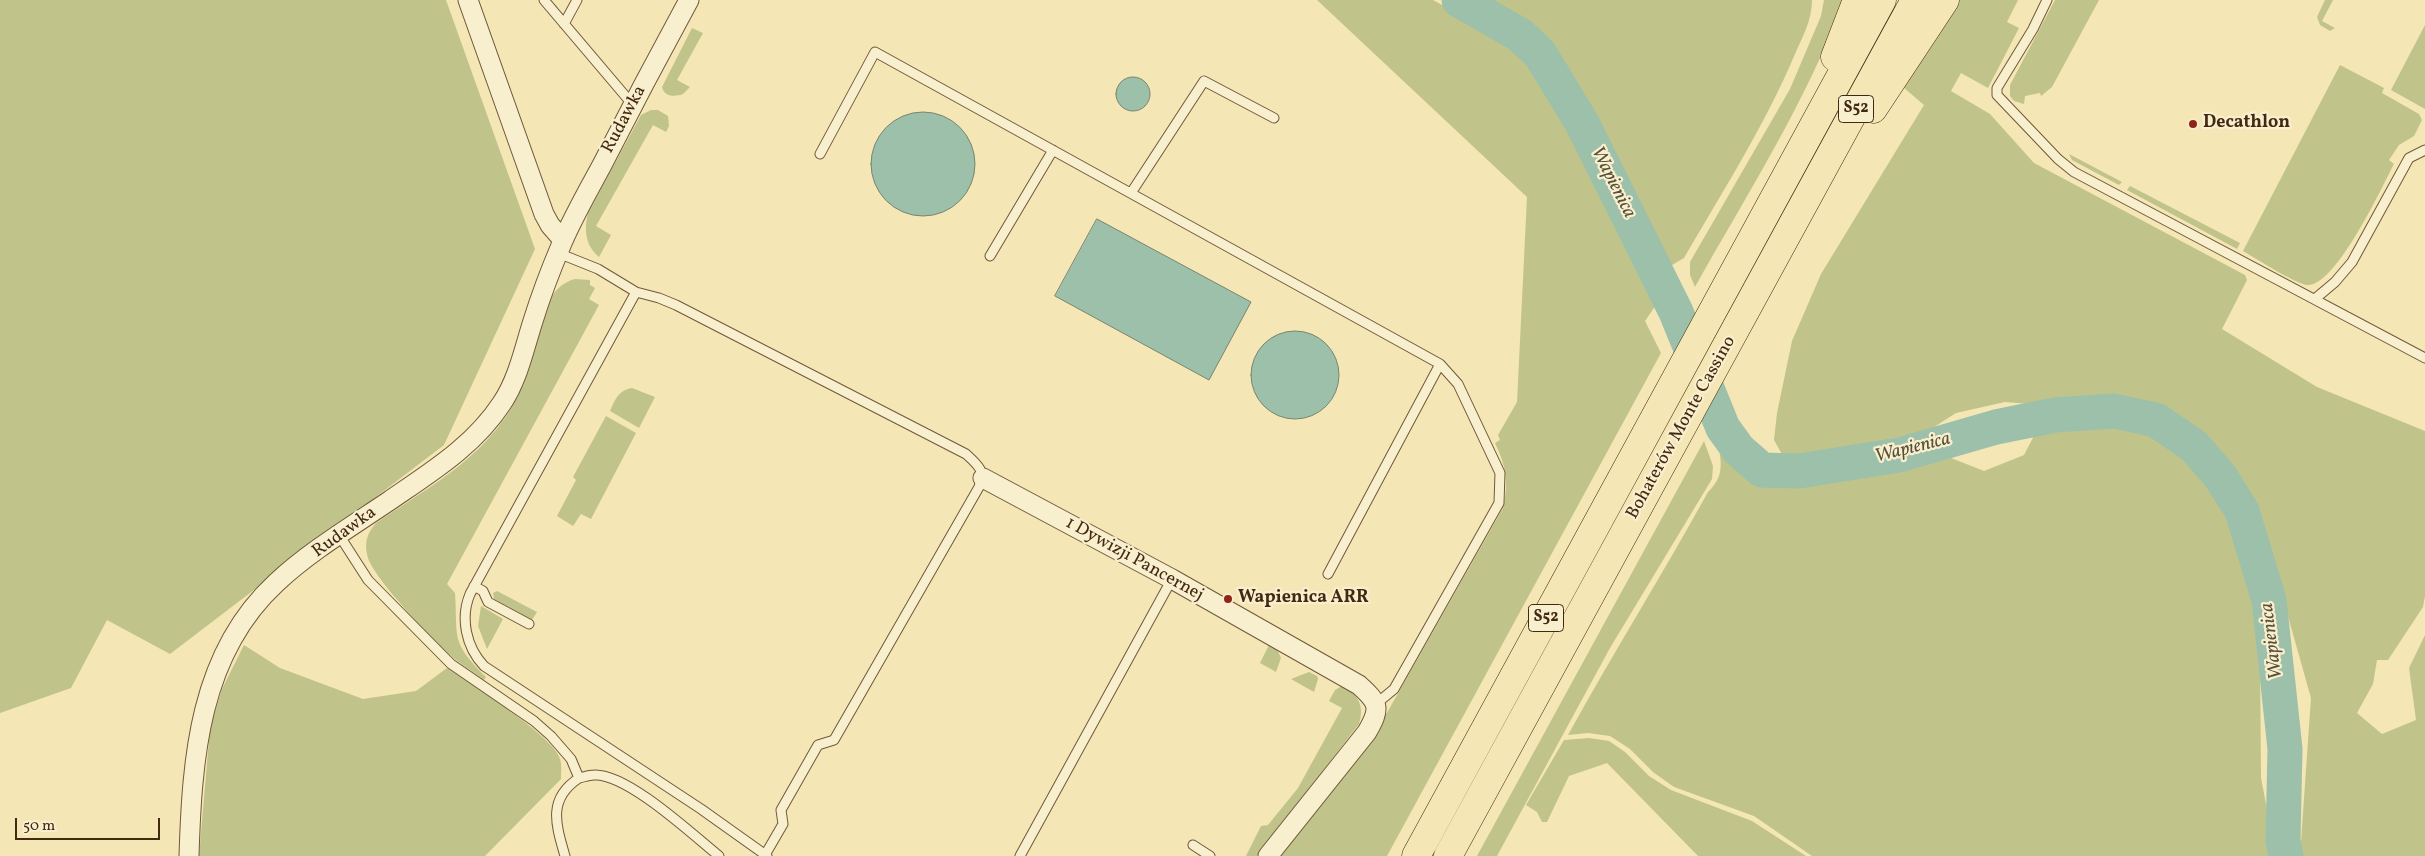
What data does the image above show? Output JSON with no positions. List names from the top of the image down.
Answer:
{
  "streets": {
    "highway": ["S52", "Bohaterów Monte Cassino"],
    "street": ["Rudawka", "1 Dywizji Pancernej"]
  },
  "water": ["Wapienica"],
  "places": ["Decathlon", "Wapienica ARR"],
  "scale_bar": "50 m"
}
